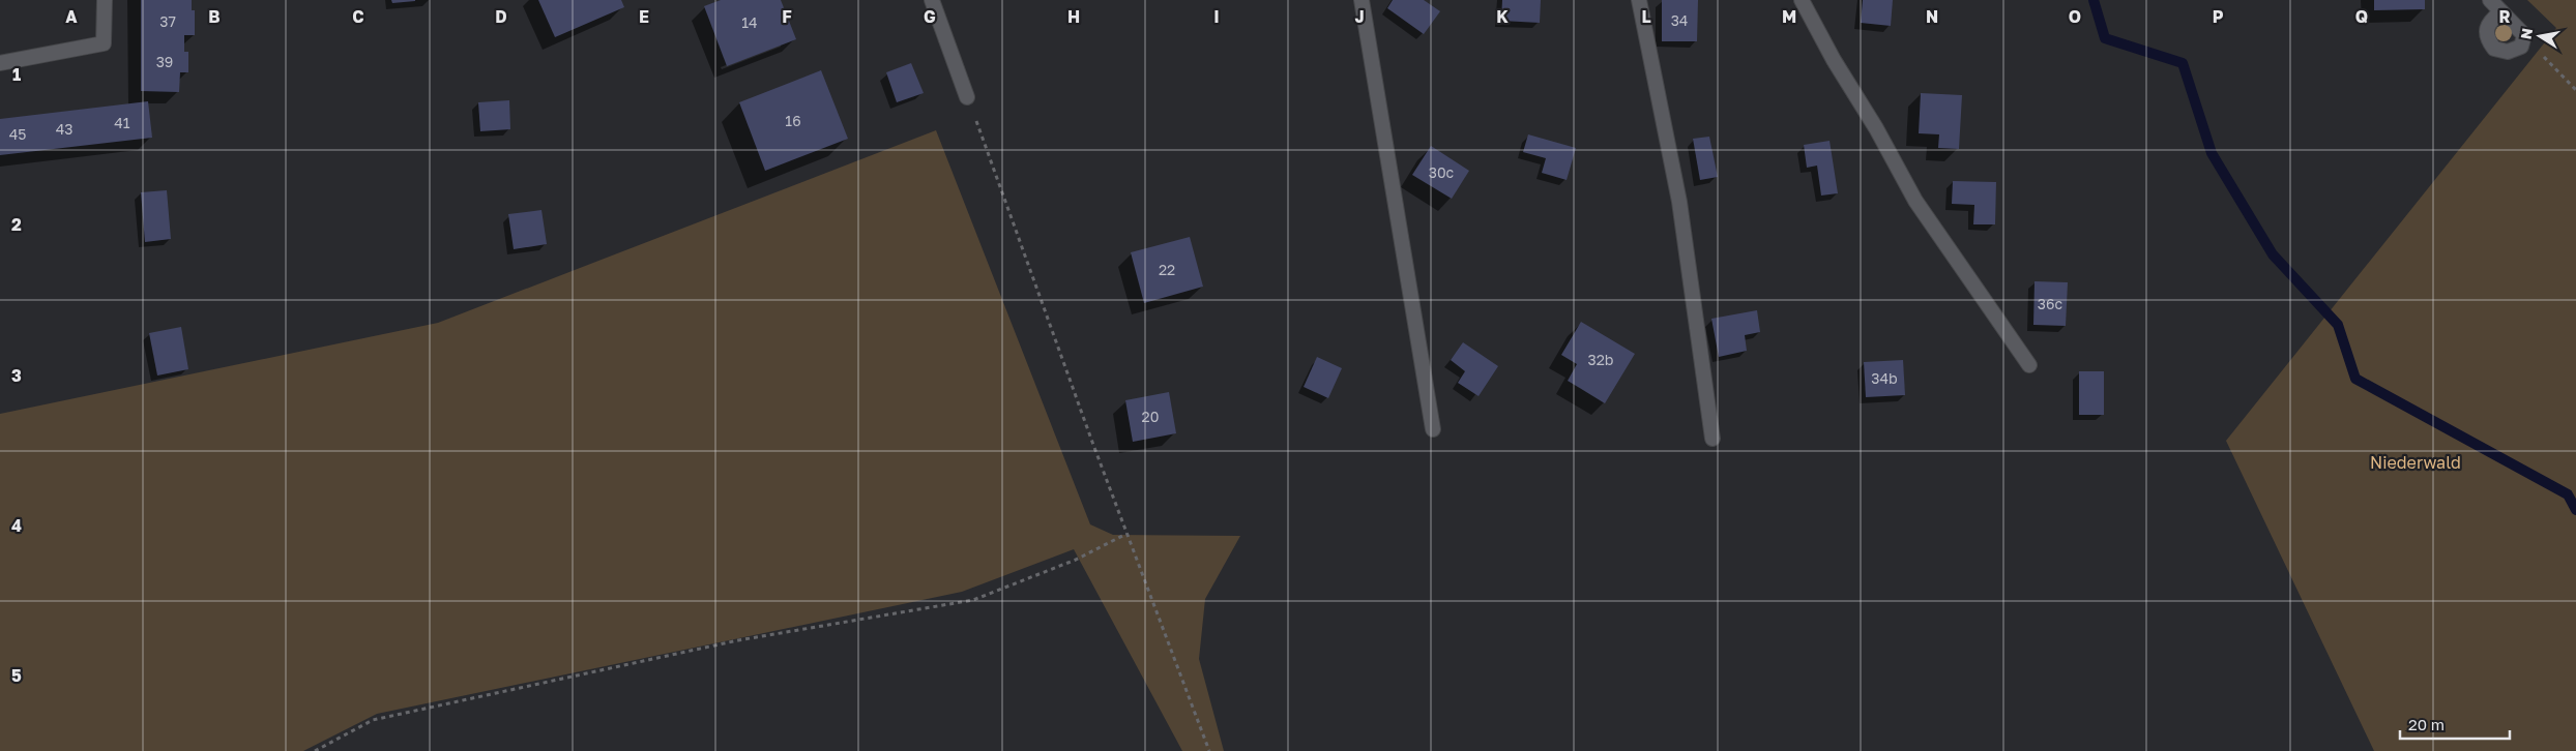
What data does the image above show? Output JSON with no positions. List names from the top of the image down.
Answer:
{
  "parks": ["Niederwald"],
  "house_numbers": [
    "34",
    "37",
    "14",
    "39",
    "16",
    "41",
    "43",
    "45",
    "30c",
    "22",
    "36c",
    "32b",
    "34b",
    "20"
  ],
  "scale_bar": "20 m",
  "north": "left",
  "grid": {
    "columns": [
      "A",
      "B",
      "C",
      "D",
      "E",
      "F",
      "G",
      "H",
      "I",
      "J",
      "K",
      "L",
      "M",
      "N",
      "O",
      "P",
      "Q",
      "R"
    ],
    "rows": [
      "1",
      "2",
      "3",
      "4",
      "5"
    ]
  }
}
